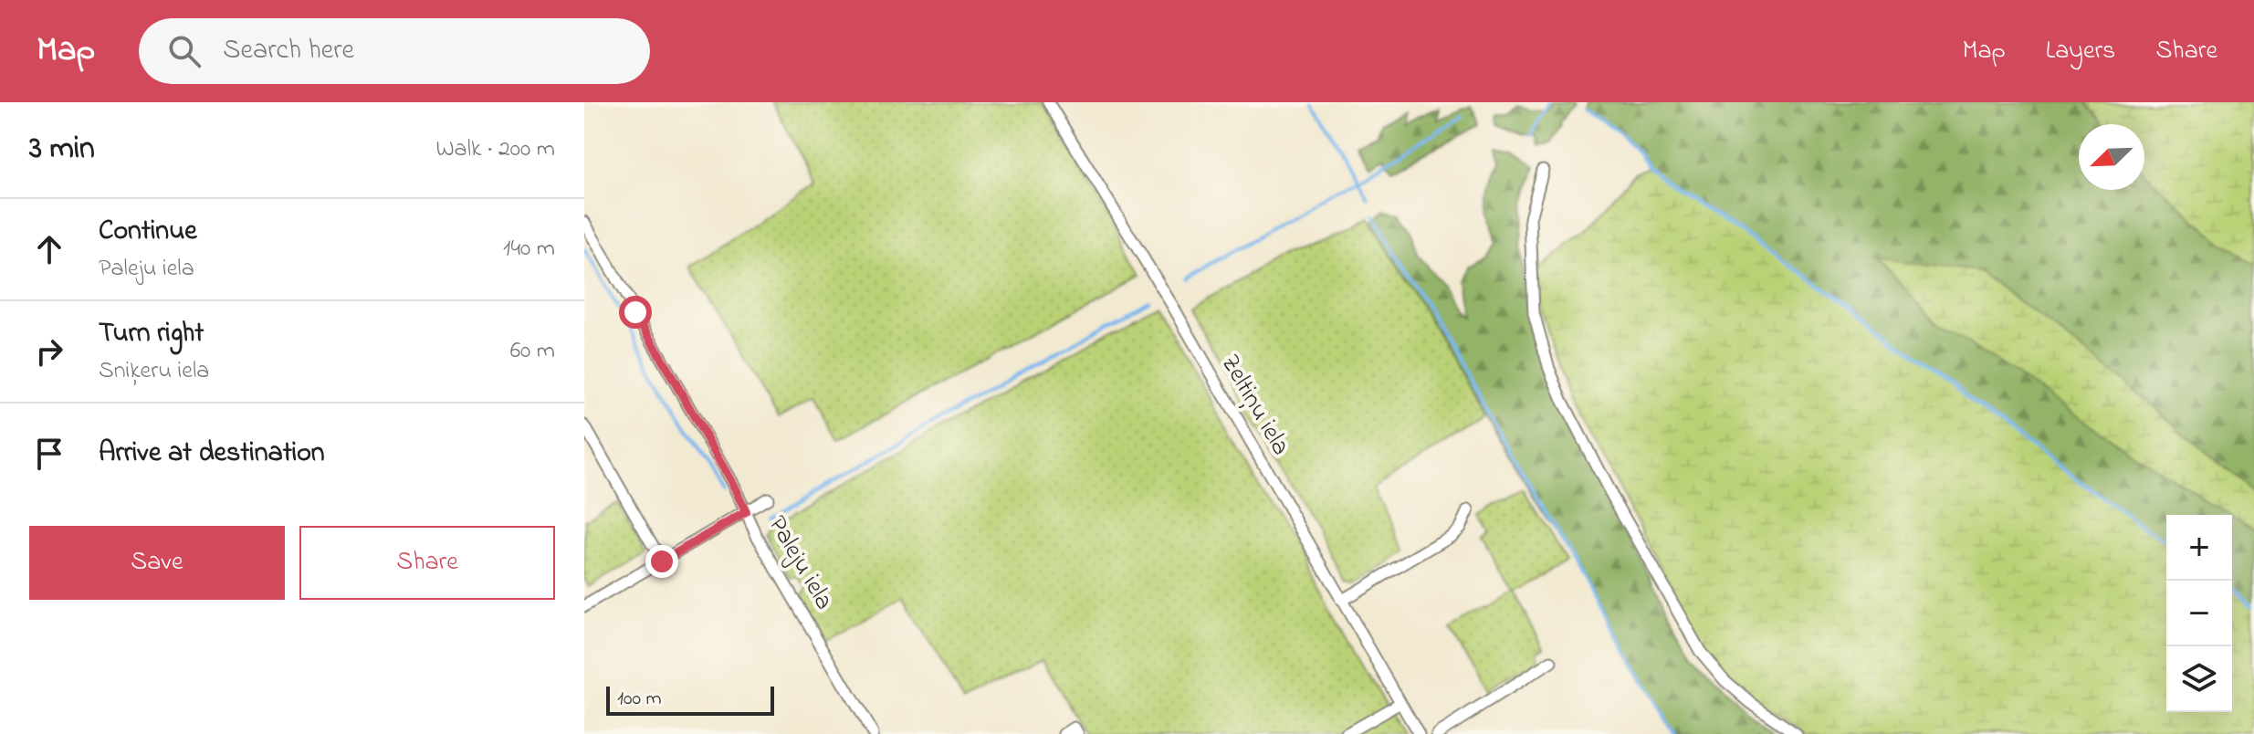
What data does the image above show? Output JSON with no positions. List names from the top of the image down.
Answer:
{
  "streets": {
    "street": ["Zeltiņu iela", "Paleju iela"]
  },
  "scale_bar": "100 m",
  "north": "bottom left",
  "page": {
    "header": "Map",
    "search": "Search here",
    "nav": ["Map", "Layers", "Share"],
    "heading": ["3 min", "Walk · 200 m"],
    "list": [
      ["Continue", "Paleju iela", "140 m"],
      ["Turn right", "Sniķeru iela", "60 m"],
      "Arrive at destination"
    ],
    "buttons": ["Save", "Share"],
    "map_buttons": ["+", "−"],
    "scale": "100 m"
  }
}
